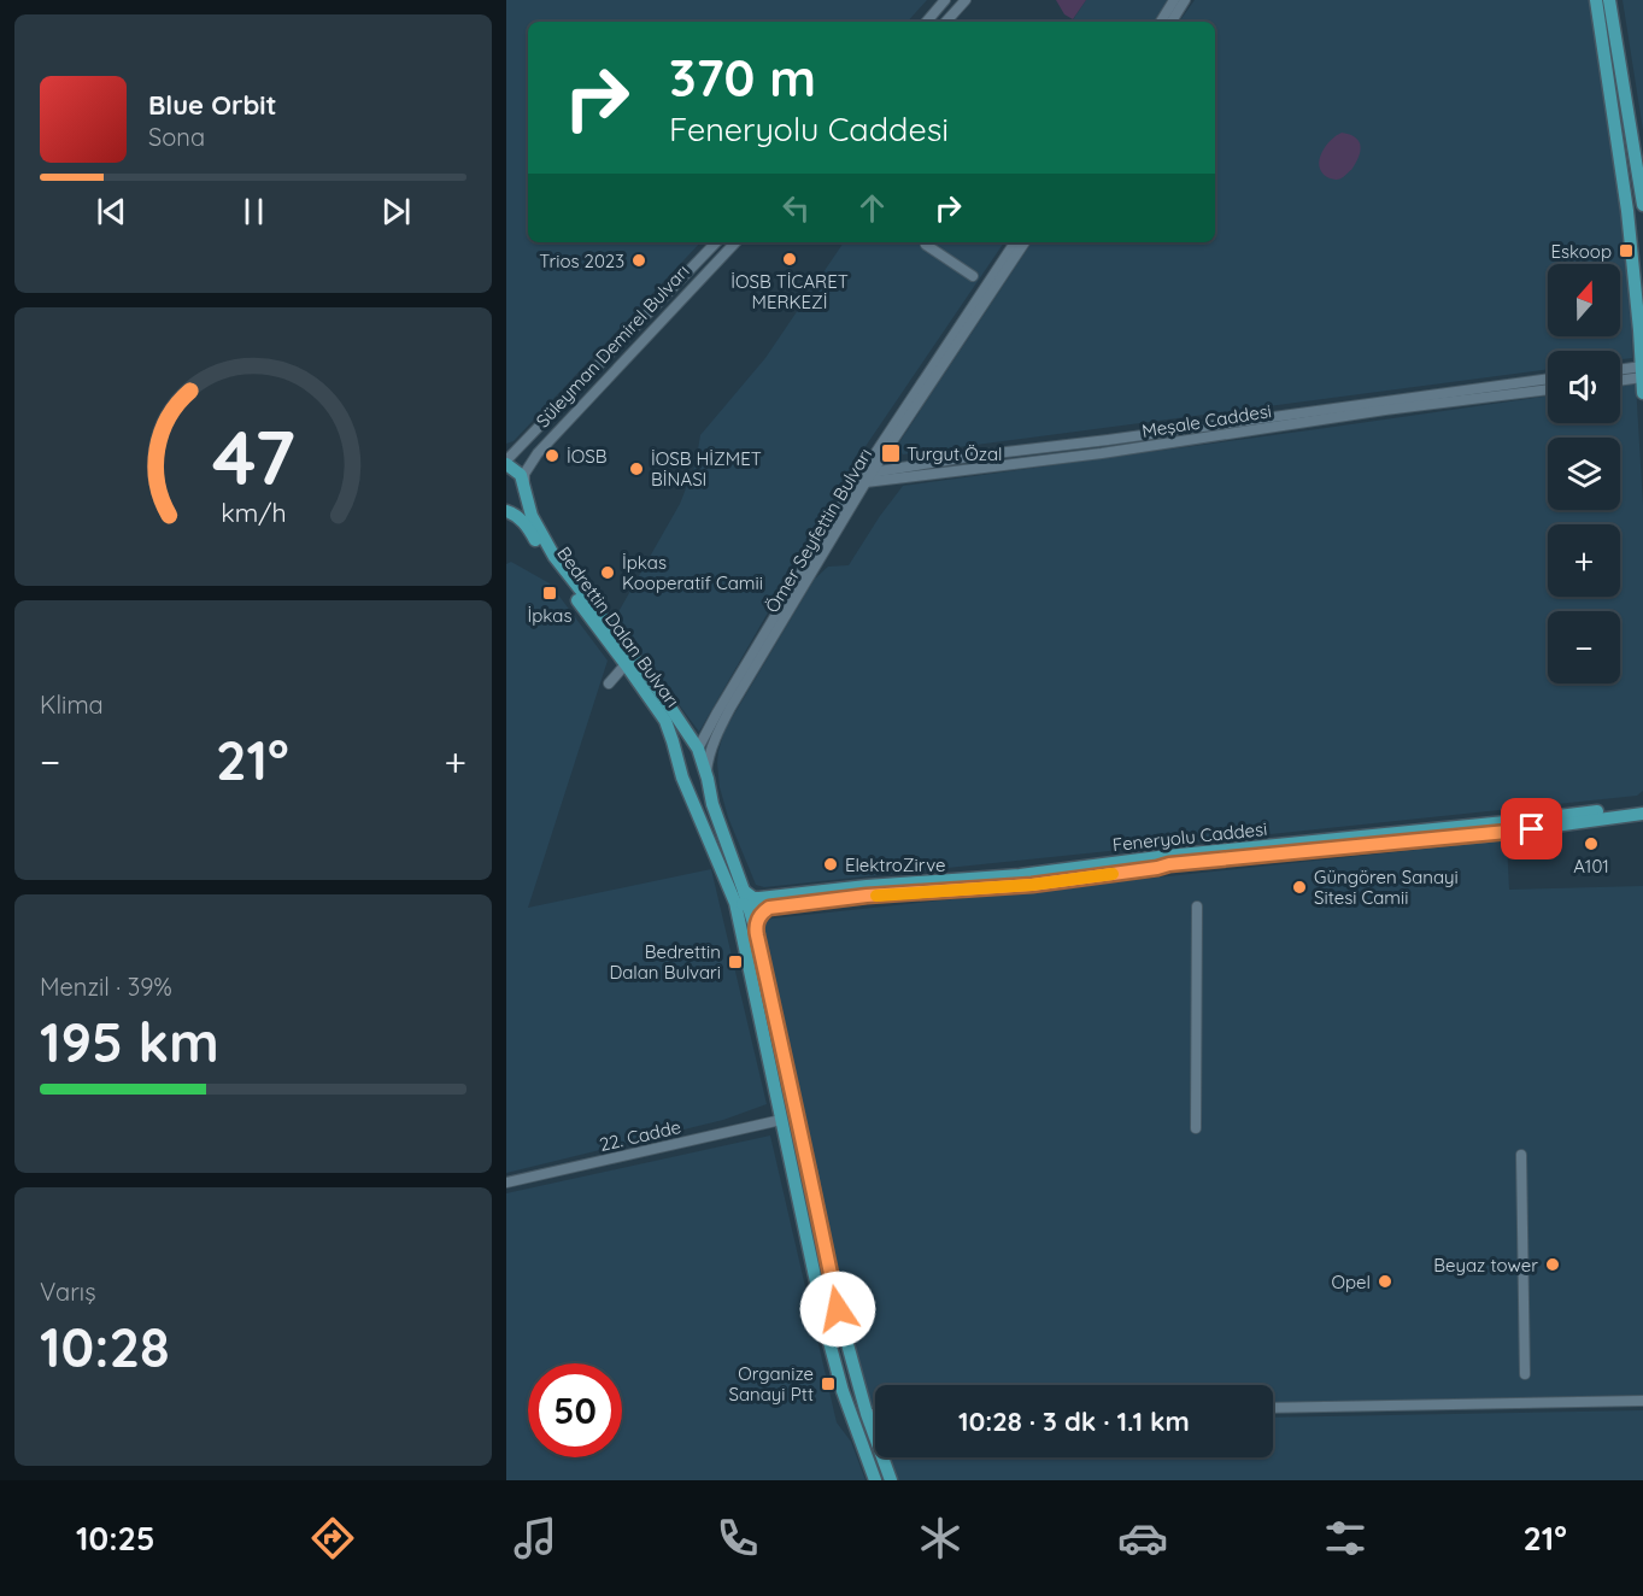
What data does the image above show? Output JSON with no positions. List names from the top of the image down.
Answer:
{
  "streets": {
    "main road": ["Süleyman Demirel Bulvarı", "Bedrettin Dalan Bulvarı", "Feneryolu Caddesi"],
    "street": ["Meşale Caddesi", "Ömer Seyfettin Bulvarı", "22. Cadde"]
  },
  "crossings": [
    ["Süleyman Demirel Bulvarı", "Bedrettin Dalan Bulvarı"],
    ["Meşale Caddesi", "Ömer Seyfettin Bulvarı"],
    ["Ömer Seyfettin Bulvarı", "Bedrettin Dalan Bulvarı"],
    ["Bedrettin Dalan Bulvarı", "Feneryolu Caddesi"]
  ],
  "places": {
    "transit": [
      "Eskoop",
      "Turgut Özal",
      "İpkas",
      "Bedrettin Dalan Bulvari",
      "Organize Sanayi Ptt"
    ],
    "other": [
      "İOSB TİCARET MERKEZİ",
      "Trios 2023",
      "İOSB",
      "İOSB HİZMET BİNASI",
      "İpkas Kooperatif Camii",
      "A101",
      "ElektroZirve",
      "Güngören Sanayi Sitesi Camii",
      "Beyaz tower",
      "Opel"
    ]
  },
  "north": "top",
  "page": {
    "turn": ["370 m", "Feneryolu Caddesi"],
    "song": ["Blue Orbit", "Sona"],
    "map_buttons": ["+", "−"],
    "tile": [
      "Klima",
      ["Menzil · 39%", "195 km"],
      ["Varış", "10:28"]
    ],
    "heat": ["−", "21°", "+"],
    "limit": "50",
    "trip": "10:28 · 3 dk · 1.1 km",
    "tabs": ["10:25", "21°"],
    "gauge": ["47", "km/h"]
  }
}
